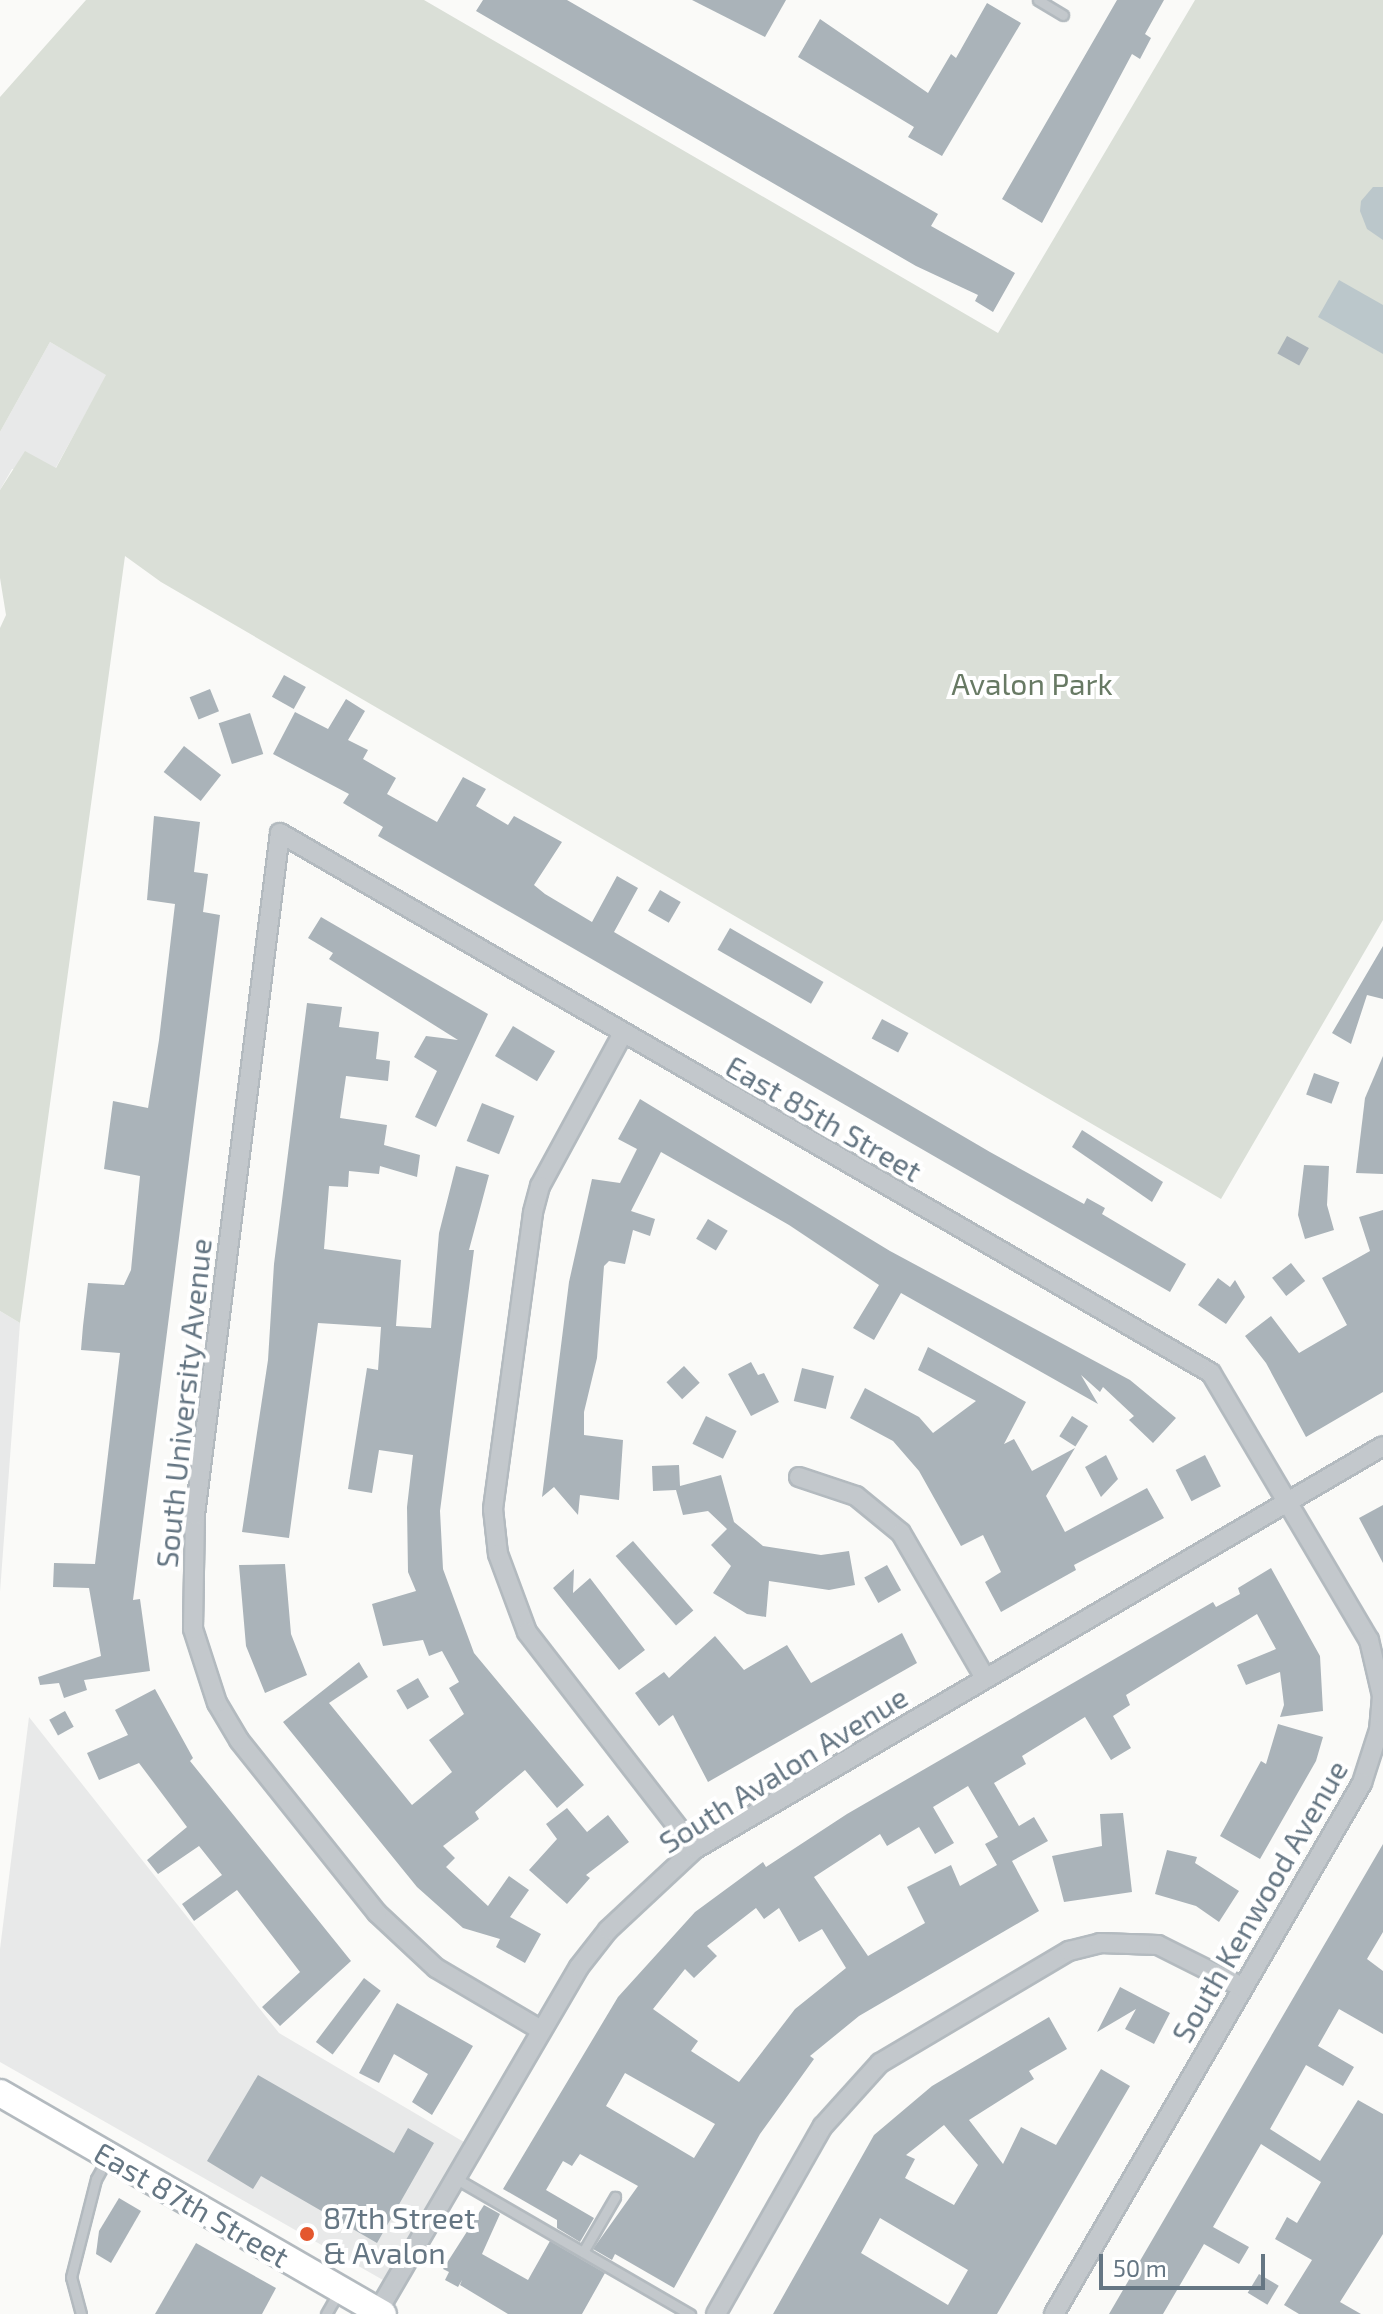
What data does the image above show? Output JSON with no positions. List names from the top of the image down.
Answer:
{
  "streets": {
    "main road": ["East 87th Street"],
    "street": [
      "East 85th Street",
      "South University Avenue",
      "South Avalon Avenue",
      "South Kenwood Avenue"
    ]
  },
  "crossings": [
    ["East 85th Street", "South University Avenue"],
    ["East 85th Street", "South Avalon Avenue"],
    ["East 85th Street", "South Kenwood Avenue"],
    ["South University Avenue", "South Avalon Avenue"],
    ["South Avalon Avenue", "South Kenwood Avenue"],
    ["South Avalon Avenue", "East 87th Street"]
  ],
  "parks": ["Avalon Park"],
  "places": ["87th Street & Avalon"],
  "scale_bar": "50 m"
}
